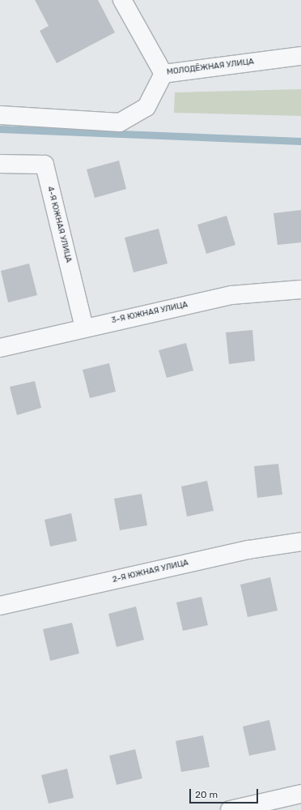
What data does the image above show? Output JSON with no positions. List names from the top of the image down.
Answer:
{
  "streets": {
    "street": [
      "МОЛОДЁЖНАЯ УЛИЦА",
      "4-Я ЮЖНАЯ УЛИЦА",
      "3-Я ЮЖНАЯ УЛИЦА",
      "2-Я ЮЖНАЯ УЛИЦА"
    ]
  },
  "crossings": [
    ["4-Я ЮЖНАЯ УЛИЦА", "3-Я ЮЖНАЯ УЛИЦА"]
  ],
  "scale_bar": "20 m"
}
